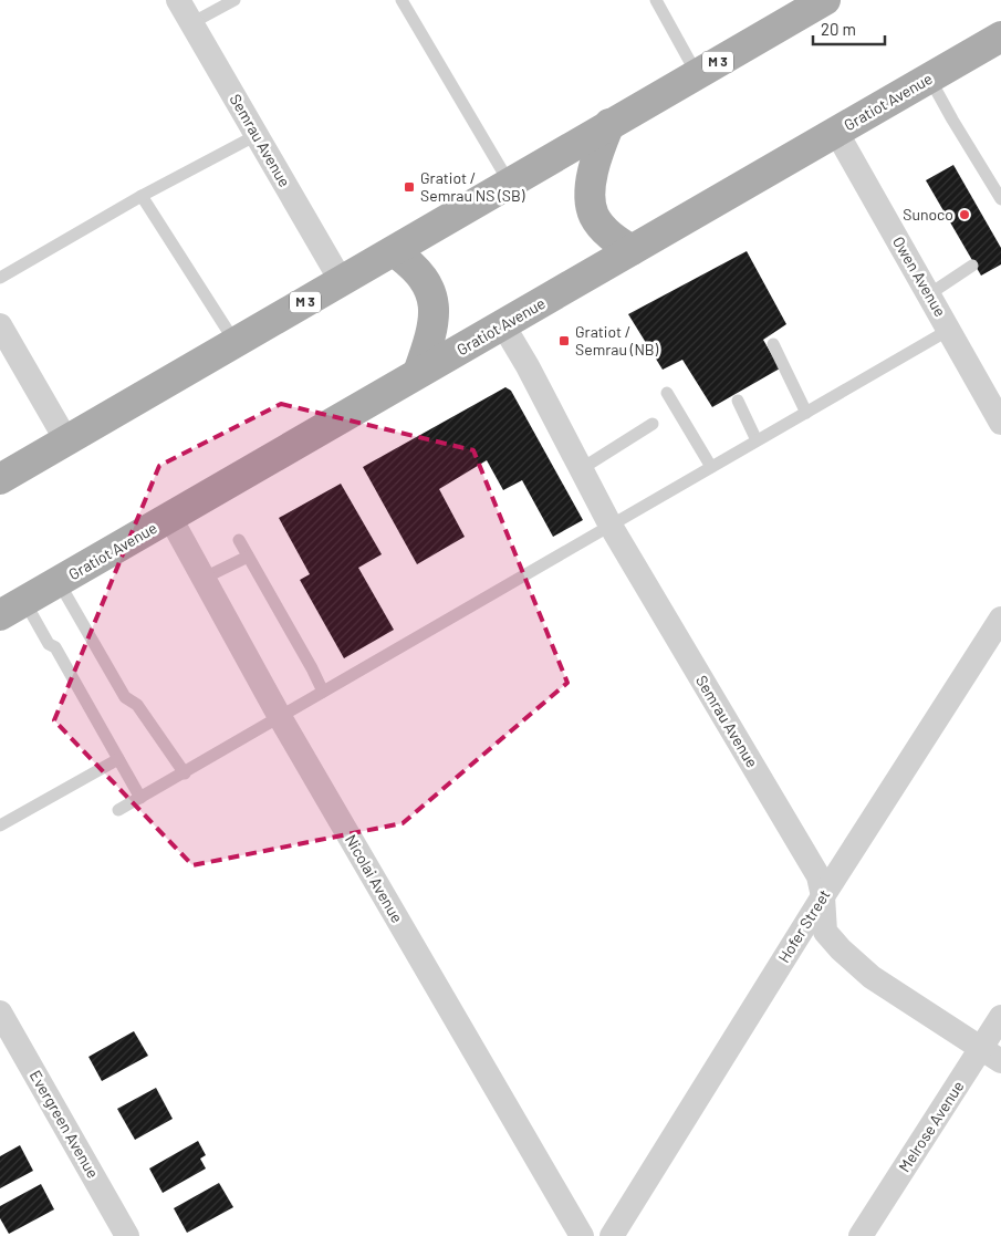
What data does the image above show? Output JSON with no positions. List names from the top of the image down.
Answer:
{
  "streets": {
    "main road": ["M 3", "Gratiot Avenue"],
    "street": [
      "Semrau Avenue",
      "Owen Avenue",
      "Nicolai Avenue",
      "Hofer Street",
      "Evergreen Avenue",
      "Melrose Avenue"
    ]
  },
  "crossings": [
    ["M 3", "Semrau Avenue"],
    ["Gratiot Avenue", "Semrau Avenue"],
    ["Gratiot Avenue", "Owen Avenue"],
    ["Gratiot Avenue", "Nicolai Avenue"],
    ["Semrau Avenue", "Hofer Street"],
    ["Semrau Avenue", "Melrose Avenue"]
  ],
  "places": {
    "transit": ["Gratiot / Semrau NS (SB)", "Gratiot / Semrau (NB)"],
    "other": ["Sunoco"]
  },
  "scale_bar": "20 m"
}
